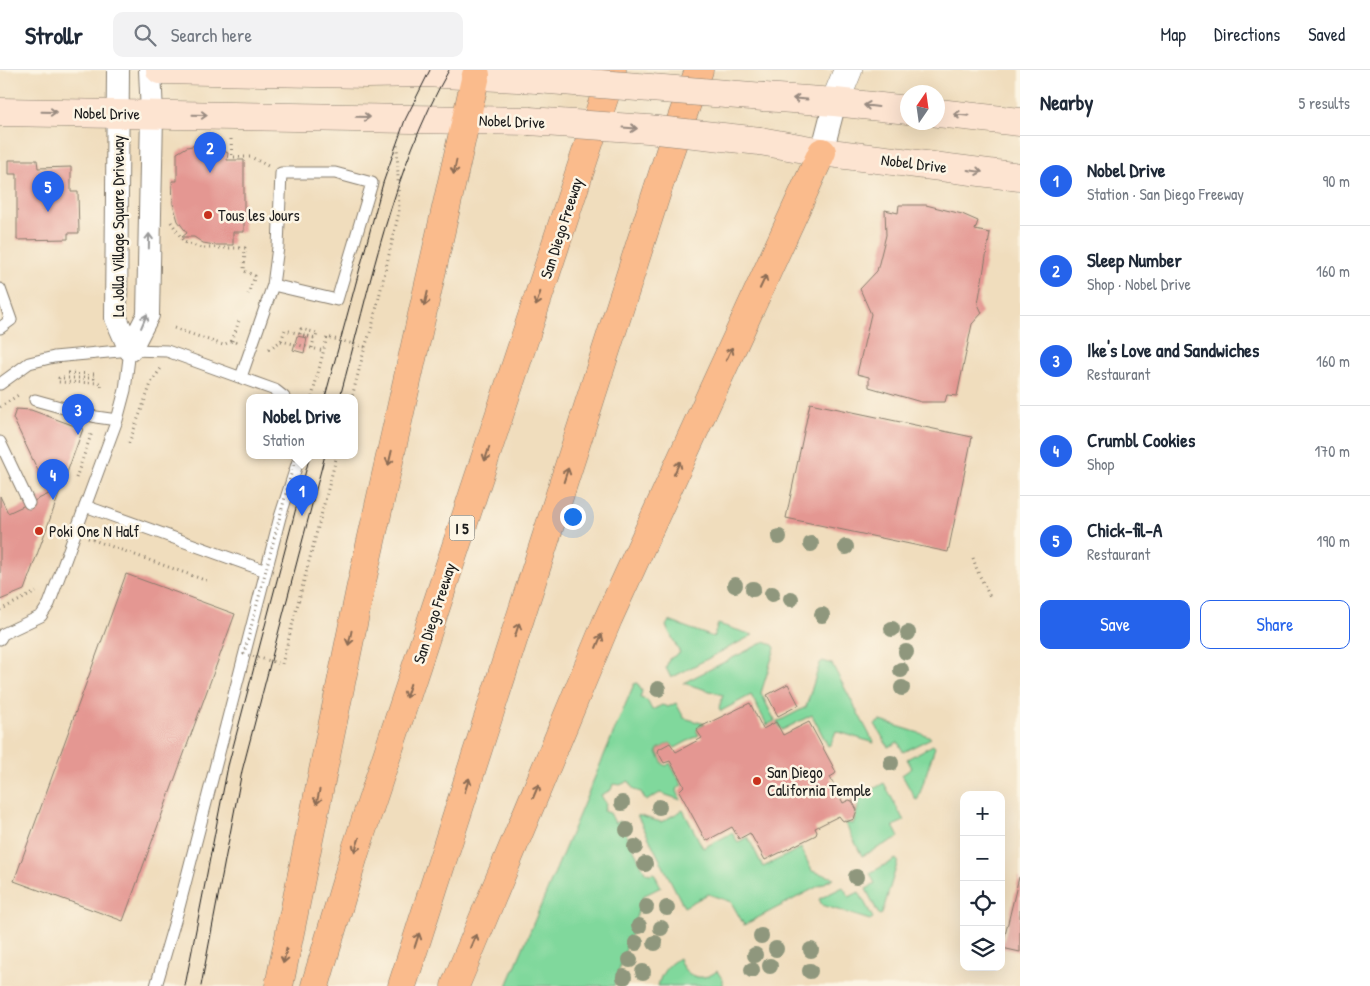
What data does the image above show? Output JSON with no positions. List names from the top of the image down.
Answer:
{
  "streets": {
    "highway": ["San Diego Freeway", "I 5"],
    "main road": ["Nobel Drive"],
    "street": ["La Jolla Village Square Driveway"]
  },
  "crossings": [
    ["Nobel Drive", "La Jolla Village Square Driveway"]
  ],
  "places": ["Tous les Jours", "Poki One N Half", "San Diego California Temple"],
  "north": "top",
  "page": {
    "header": "Strollr",
    "search": "Search here",
    "nav": ["Map", "Directions", "Saved"],
    "heading": ["Nearby", "5 results"],
    "pins": [
      "2",
      "5",
      "3",
      "4",
      "1"
    ],
    "list": [
      {
        "mark": "1",
        "name": "Nobel Drive",
        "note": "Station · San Diego Freeway",
        "value": "90 m"
      },
      {
        "mark": "2",
        "name": "Sleep Number",
        "note": "Shop · Nobel Drive",
        "value": "160 m"
      },
      {
        "mark": "3",
        "name": "Ike's Love and Sandwiches",
        "note": "Restaurant",
        "value": "160 m"
      },
      {
        "mark": "4",
        "name": "Crumbl Cookies",
        "note": "Shop",
        "value": "170 m"
      },
      {
        "mark": "5",
        "name": "Chick-fil-A",
        "note": "Restaurant",
        "value": "190 m"
      }
    ],
    "popup": ["Nobel Drive", "Station"],
    "buttons": ["Save", "Share"],
    "map_buttons": ["+", "−"]
  }
}
